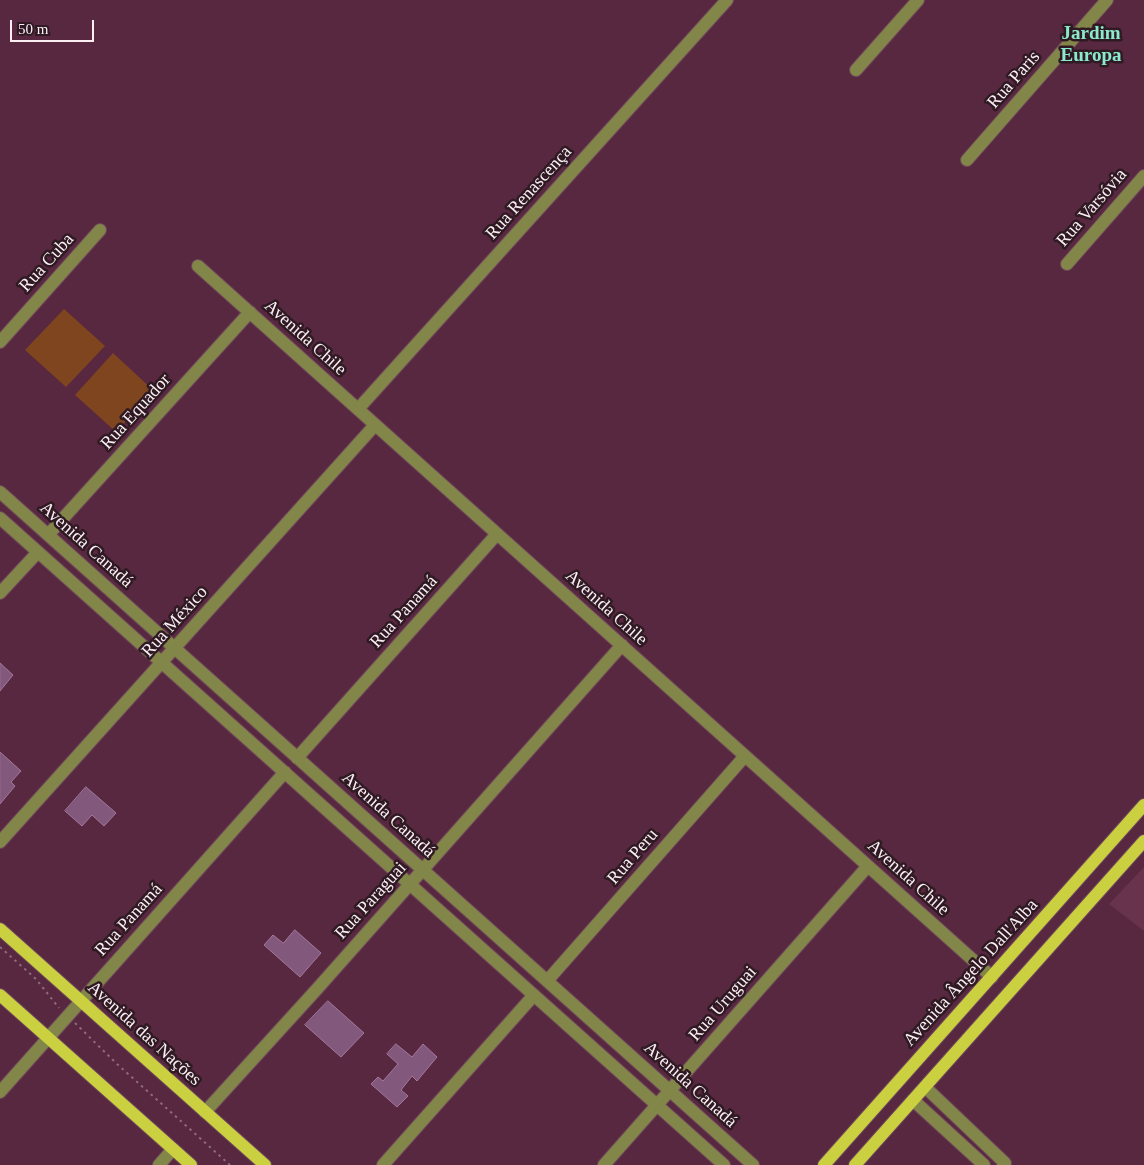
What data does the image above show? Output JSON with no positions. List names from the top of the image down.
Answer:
{
  "streets": {
    "main road": ["Avenida Ângelo Dall'Alba", "Avenida das Nações"],
    "street": [
      "Rua Paris",
      "Rua Renascença",
      "Rua Varsóvia",
      "Rua Cuba",
      "Avenida Chile",
      "Rua Equador",
      "Avenida Canadá",
      "Rua Panamá",
      "Rua México",
      "Rua Peru",
      "Rua Paraguai",
      "Rua Uruguai"
    ]
  },
  "crossings": [
    ["Rua Renascença", "Avenida Chile"],
    ["Avenida Chile", "Rua Equador"],
    ["Avenida Chile", "Rua Panamá"],
    ["Avenida Chile", "Rua México"],
    ["Avenida Chile", "Rua Peru"],
    ["Avenida Chile", "Rua Paraguai"],
    ["Avenida Chile", "Avenida Ângelo Dall'Alba"],
    ["Avenida Chile", "Rua Uruguai"],
    ["Rua Equador", "Avenida Canadá"],
    ["Avenida Canadá", "Rua Panamá"],
    ["Avenida Canadá", "Rua México"],
    ["Avenida Canadá", "Rua Peru"],
    ["Avenida Canadá", "Rua Paraguai"],
    ["Avenida Canadá", "Rua Uruguai"],
    ["Rua Panamá", "Avenida das Nações"],
    ["Rua Paraguai", "Avenida das Nações"]
  ],
  "districts": ["Jardim Europa"],
  "scale_bar": "50 m"
}
